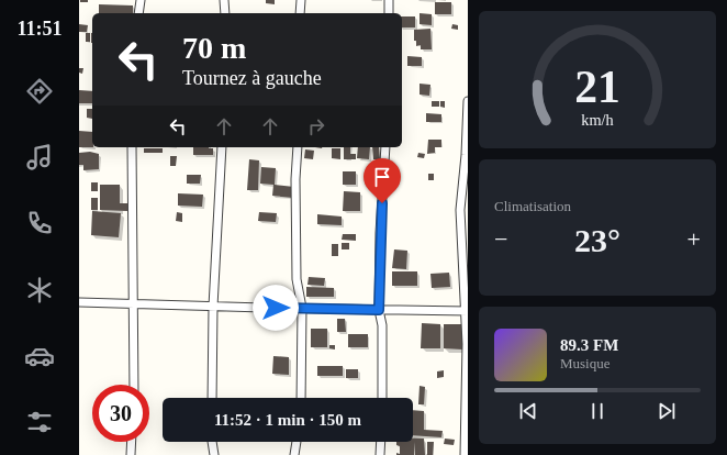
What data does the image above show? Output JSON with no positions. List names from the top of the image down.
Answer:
{
  "page": {
    "tabs": "11:51",
    "turn": ["70 m", "Tournez à gauche"],
    "tile": "Climatisation",
    "heat": ["−", "23°", "+"],
    "song": ["89.3 FM", "Musique"],
    "limit": "30",
    "trip": "11:52 · 1 min · 150 m",
    "gauge": ["21", "km/h"]
  }
}
